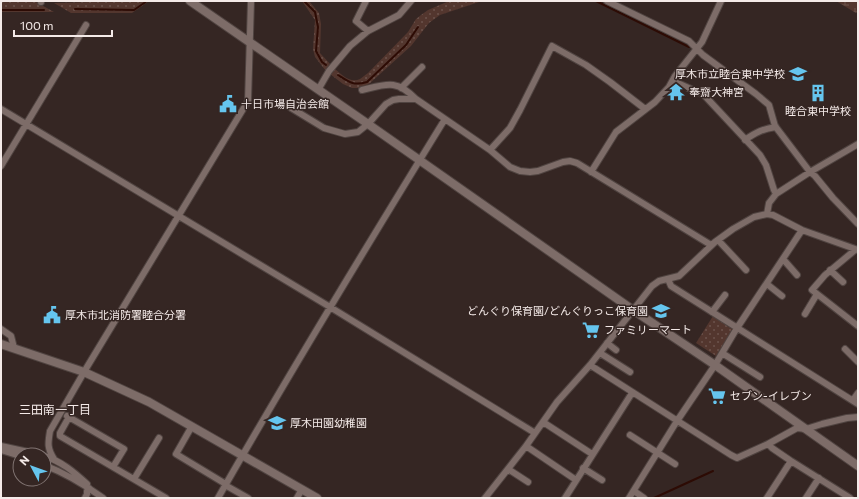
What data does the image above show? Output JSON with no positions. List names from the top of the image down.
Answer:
{
  "districts": ["三田南一丁目"],
  "places": {
    "school or university": ["厚木市立睦合東中学校", "どんぐり保育園/どんぐりっこ保育園", "厚木田園幼稚園"],
    "temple": ["奉齋大神宮"],
    "building": ["睦合東中学校"],
    "public building": ["十日市場自治会館", "厚木市北消防署睦合分署"],
    "supermarket": ["ファミリーマート", "セブン-イレブン"]
  },
  "scale_bar": "100 m",
  "north": "top left"
}
